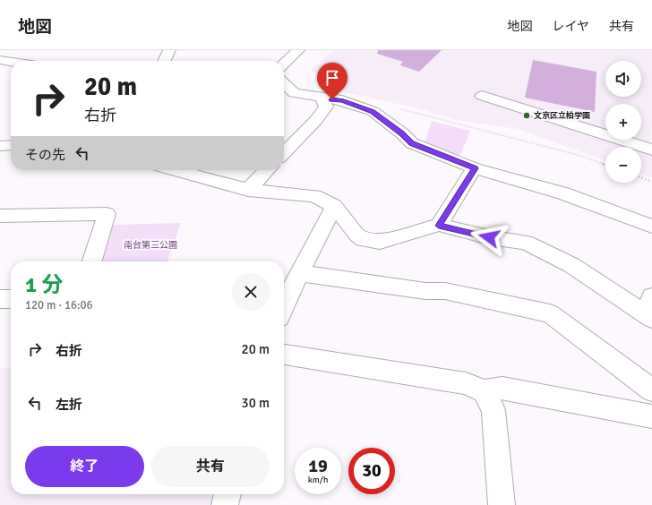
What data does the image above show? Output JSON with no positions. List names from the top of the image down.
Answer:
{
  "parks": ["南台第三公園"],
  "places": ["文京区立柏学園"],
  "page": {
    "header": "地図",
    "nav": ["地図", "レイヤ", "共有"],
    "map_buttons": ["+", "−"],
    "turn": ["20 m", "右折"],
    "then": "その先",
    "heading": ["1 分", "120 m · 16:06"],
    "list": [
      {
        "name": "右折",
        "value": "20 m"
      },
      {
        "name": "左折",
        "value": "30 m"
      }
    ],
    "buttons": ["終了", "共有"],
    "speed": "19 km/h",
    "limit": "30"
  }
}
